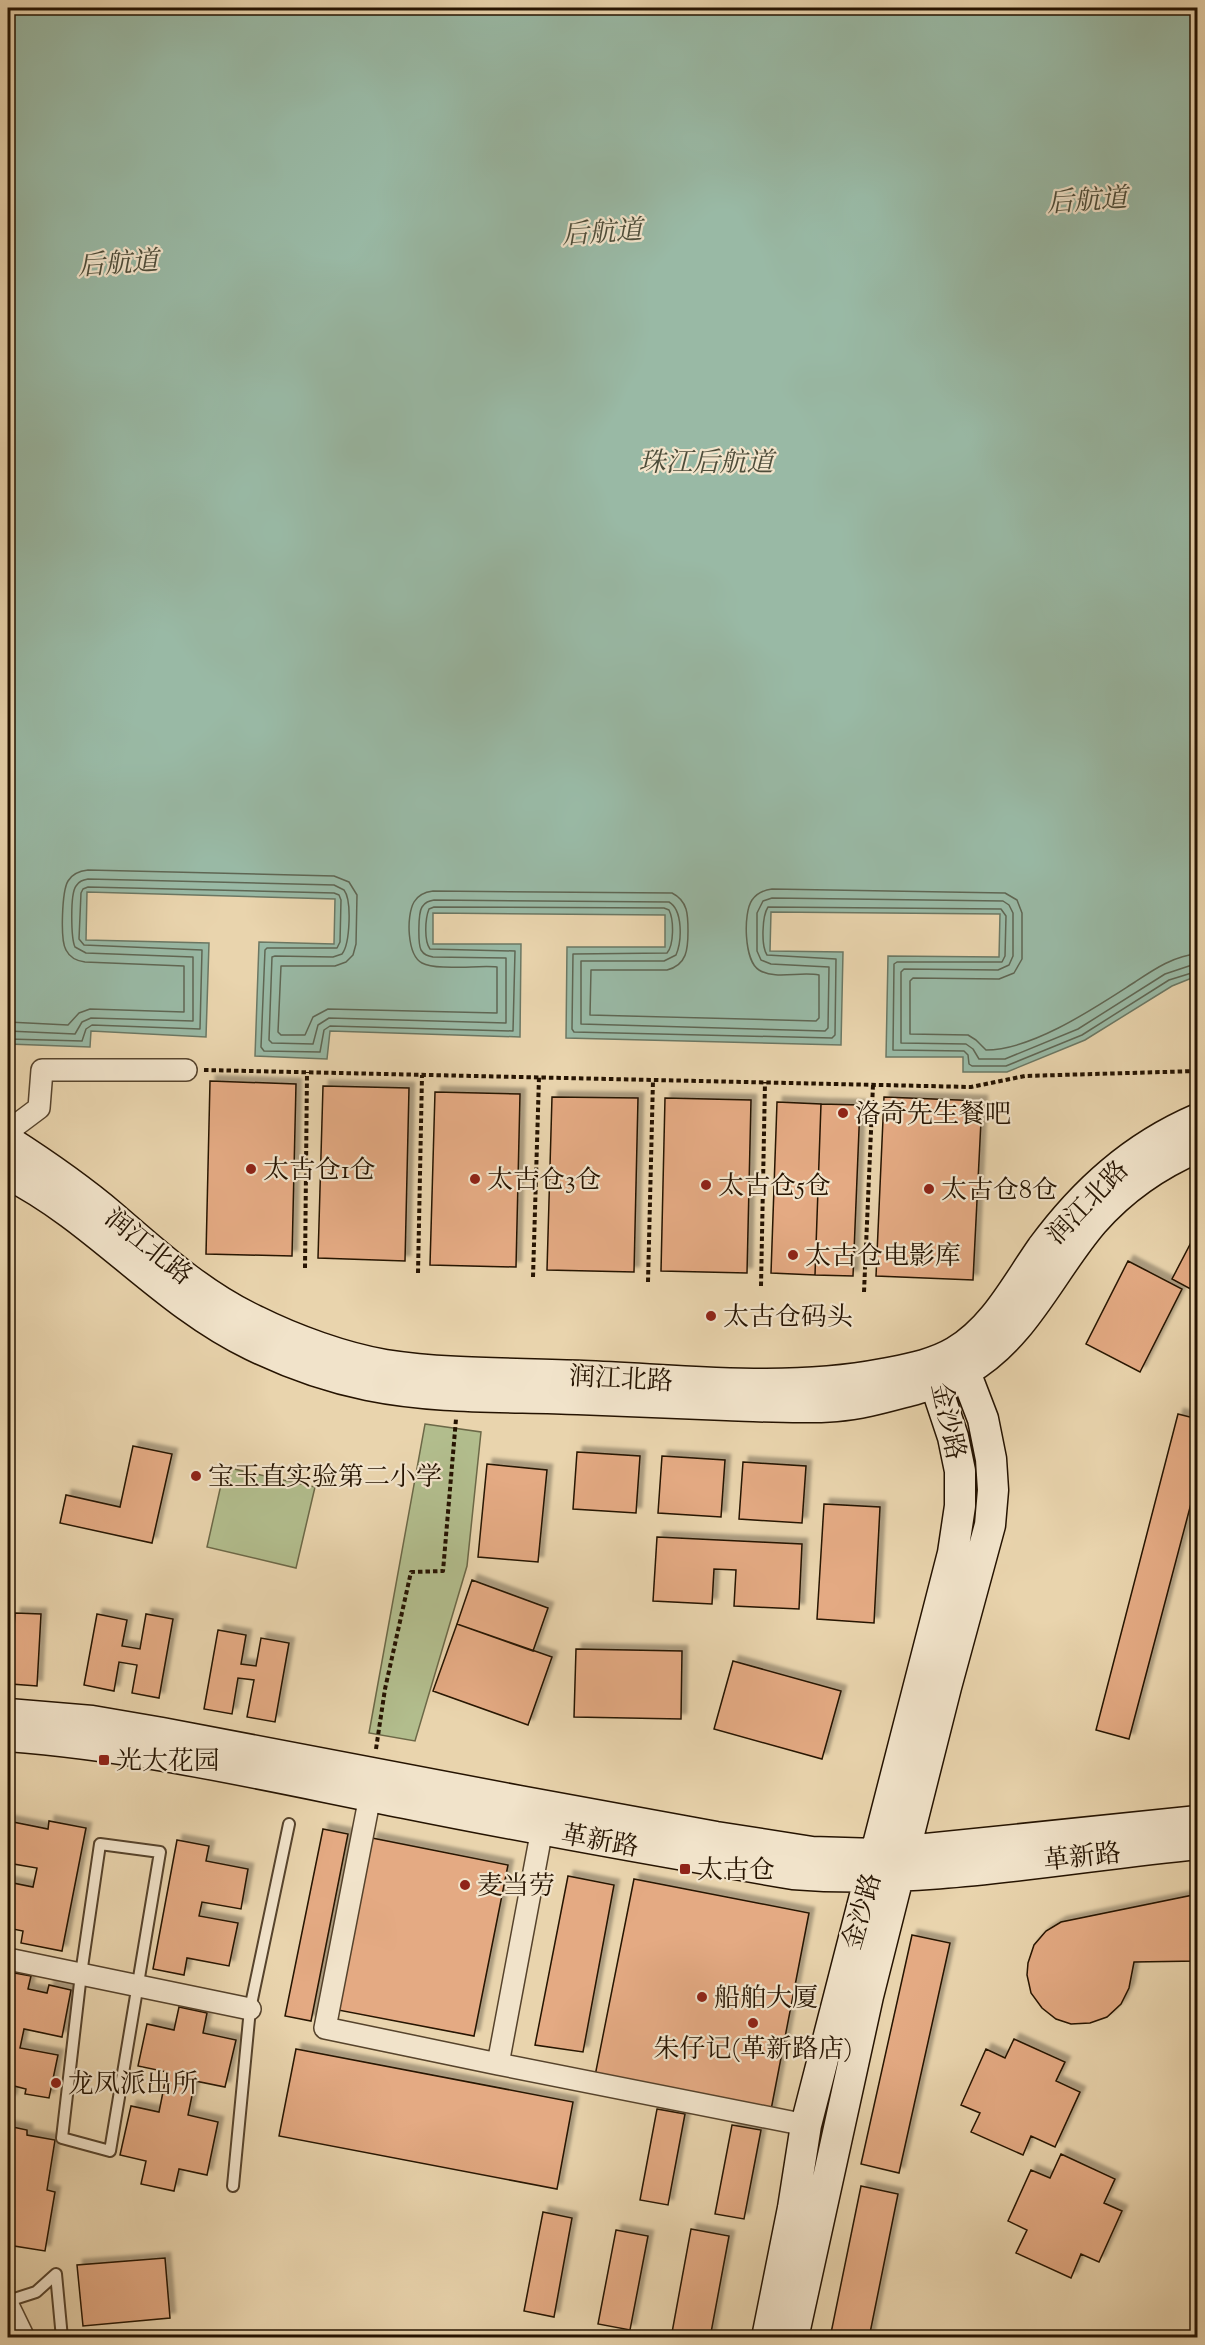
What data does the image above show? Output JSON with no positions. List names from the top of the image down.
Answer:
{
  "streets": {
    "street": ["润江北路", "金沙路", "革新路"]
  },
  "crossings": [
    ["润江北路", "金沙路"],
    ["金沙路", "革新路"]
  ],
  "water": ["后航道", "珠江后航道"],
  "places": {
    "other": [
      "洛奇先生餐吧",
      "太古仓1仓",
      "太古仓3仓",
      "太古仓5仓",
      "太古仓8仓",
      "太古仓电影库",
      "太古仓码头",
      "宝玉直实验第二小学",
      "麦当劳",
      "船舶大厦",
      "朱仔记(革新路店)",
      "龙凤派出所"
    ],
    "transit": ["光大花园", "太古仓"]
  }
}
